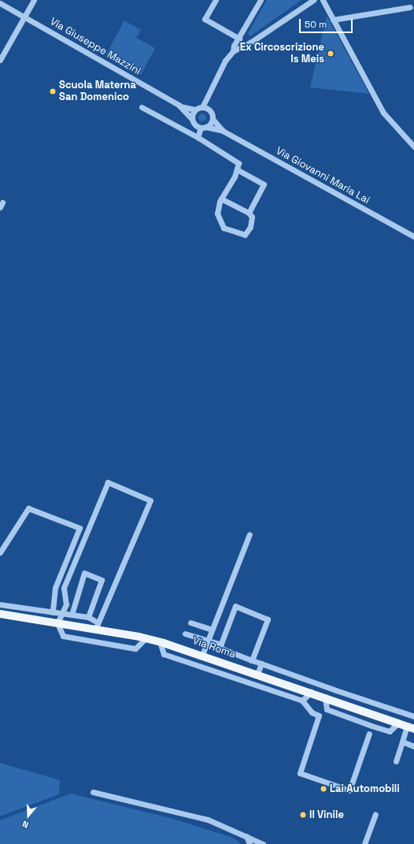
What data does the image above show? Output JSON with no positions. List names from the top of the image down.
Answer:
{
  "streets": {
    "main road": ["Via Roma"],
    "street": ["Via Giuseppe Mazzini", "Via Giovanni Maria Lai"]
  },
  "crossings": [
    ["Via Giuseppe Mazzini", "Via Giovanni Maria Lai"]
  ],
  "places": [
    "Ex Circoscrizione Is Meis",
    "Scuola Materna San Domenico",
    "Lai Automobili",
    "Il Vinile"
  ],
  "scale_bar": "50 m",
  "north": "bottom"
}
